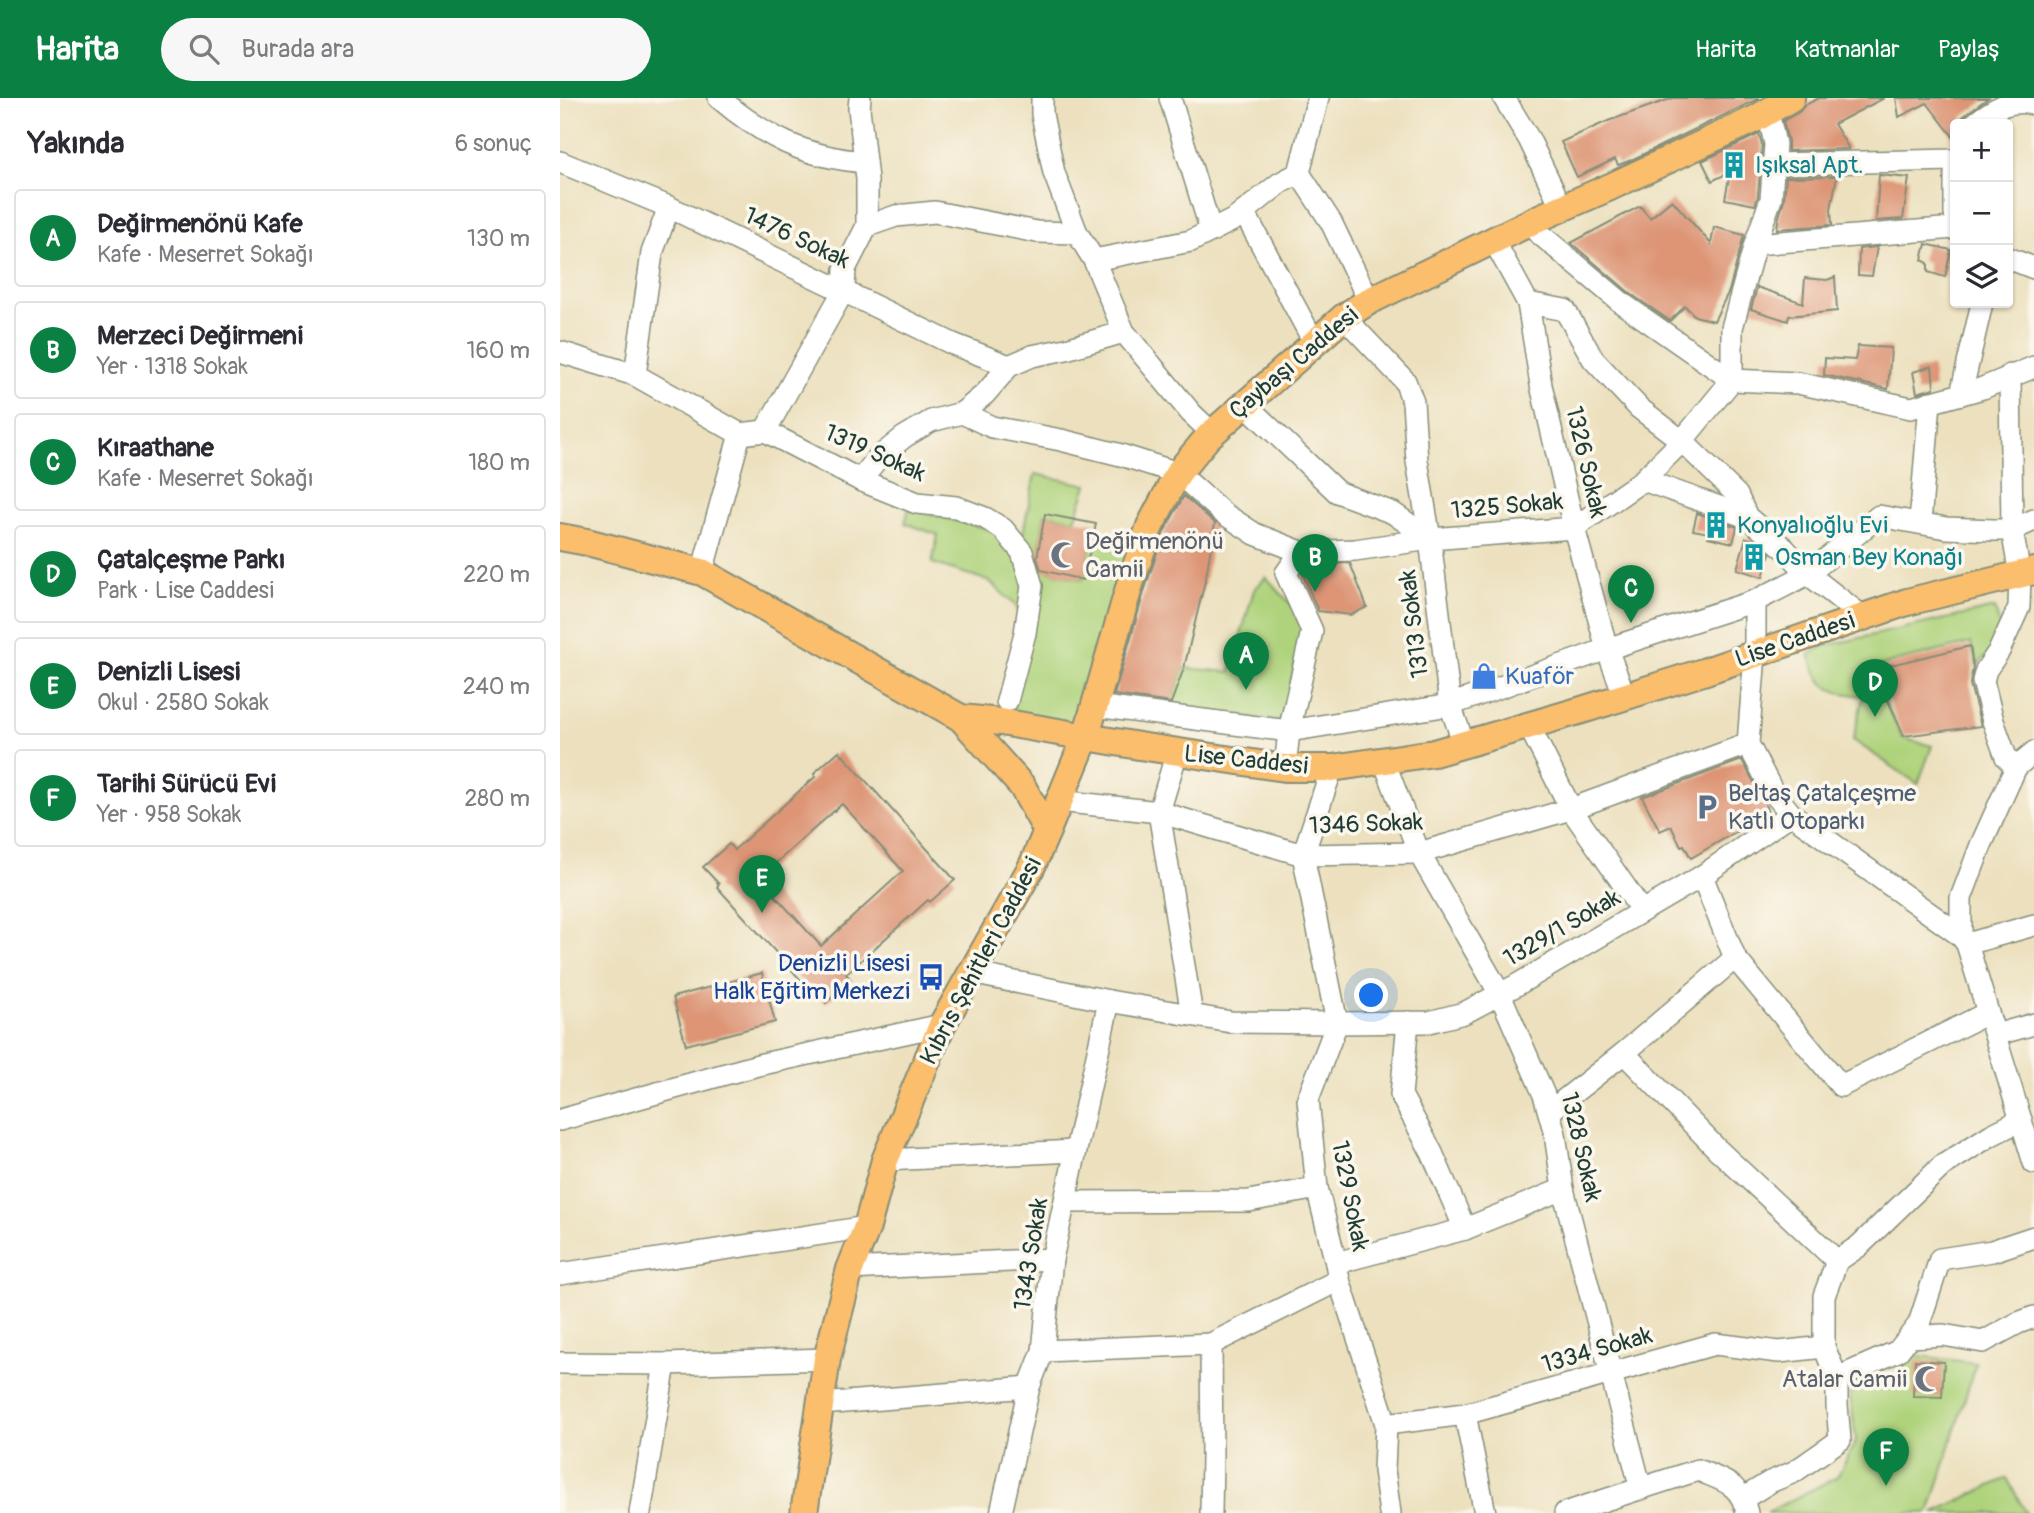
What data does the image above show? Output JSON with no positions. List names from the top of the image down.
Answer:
{
  "streets": {
    "main road": ["Çaybaşı Caddesi", "Lise Caddesi", "Kıbrıs Şehitleri Caddesi"],
    "street": [
      "1476 Sokak",
      "1319 Sokak",
      "1326 Sokak",
      "1325 Sokak",
      "1313 Sokak",
      "1346 Sokak",
      "1329/1 Sokak",
      "1328 Sokak",
      "1329 Sokak",
      "1343 Sokak",
      "1334 Sokak"
    ]
  },
  "crossings": [
    ["Çaybaşı Caddesi", "1326 Sokak"],
    ["Çaybaşı Caddesi", "1325 Sokak"],
    ["Çaybaşı Caddesi", "1313 Sokak"],
    ["Çaybaşı Caddesi", "Lise Caddesi"],
    ["Çaybaşı Caddesi", "Kıbrıs Şehitleri Caddesi"],
    ["1326 Sokak", "1325 Sokak"],
    ["1326 Sokak", "Lise Caddesi"],
    ["1325 Sokak", "1313 Sokak"],
    ["1313 Sokak", "Lise Caddesi"],
    ["Lise Caddesi", "Kıbrıs Şehitleri Caddesi"],
    ["Lise Caddesi", "1328 Sokak"],
    ["1346 Sokak", "Kıbrıs Şehitleri Caddesi"],
    ["1346 Sokak", "1328 Sokak"],
    ["1329/1 Sokak", "Kıbrıs Şehitleri Caddesi"],
    ["1329/1 Sokak", "1328 Sokak"],
    ["1329/1 Sokak", "1329 Sokak"],
    ["1329/1 Sokak", "1343 Sokak"],
    ["1328 Sokak", "1334 Sokak"],
    ["1329 Sokak", "1334 Sokak"]
  ],
  "places": {
    "building": ["Işıksal Apt.", "Konyalıoğlu Evi", "Osman Bey Konağı"],
    "mosque": ["Değirmenönü Camii", "Atalar Camii"],
    "shop": ["Kuaför"],
    "parking": ["Beltaş Çatalçeşme Katlı Otoparkı"],
    "bus stop": ["Denizli Lisesi Halk Eğitim Merkezi"]
  },
  "page": {
    "header": "Harita",
    "search": "Burada ara",
    "nav": ["Harita", "Katmanlar", "Paylaş"],
    "heading": ["Yakında", "6 sonuç"],
    "map_buttons": ["+", "−"],
    "list": [
      {
        "mark": "A",
        "name": "Değirmenönü Kafe",
        "note": "Kafe · Meserret Sokağı",
        "value": "130 m"
      },
      {
        "mark": "B",
        "name": "Merzeci Değirmeni",
        "note": "Yer · 1318 Sokak",
        "value": "160 m"
      },
      {
        "mark": "C",
        "name": "Kıraathane",
        "note": "Kafe · Meserret Sokağı",
        "value": "180 m"
      },
      {
        "mark": "D",
        "name": "Çatalçeşme Parkı",
        "note": "Park · Lise Caddesi",
        "value": "220 m"
      },
      {
        "mark": "E",
        "name": "Denizli Lisesi",
        "note": "Okul · 2580 Sokak",
        "value": "240 m"
      },
      {
        "mark": "F",
        "name": "Tarihi Sürücü Evi",
        "note": "Yer · 958 Sokak",
        "value": "280 m"
      }
    ],
    "pins": [
      "B",
      "C",
      "A",
      "D",
      "E",
      "F"
    ]
  }
}
